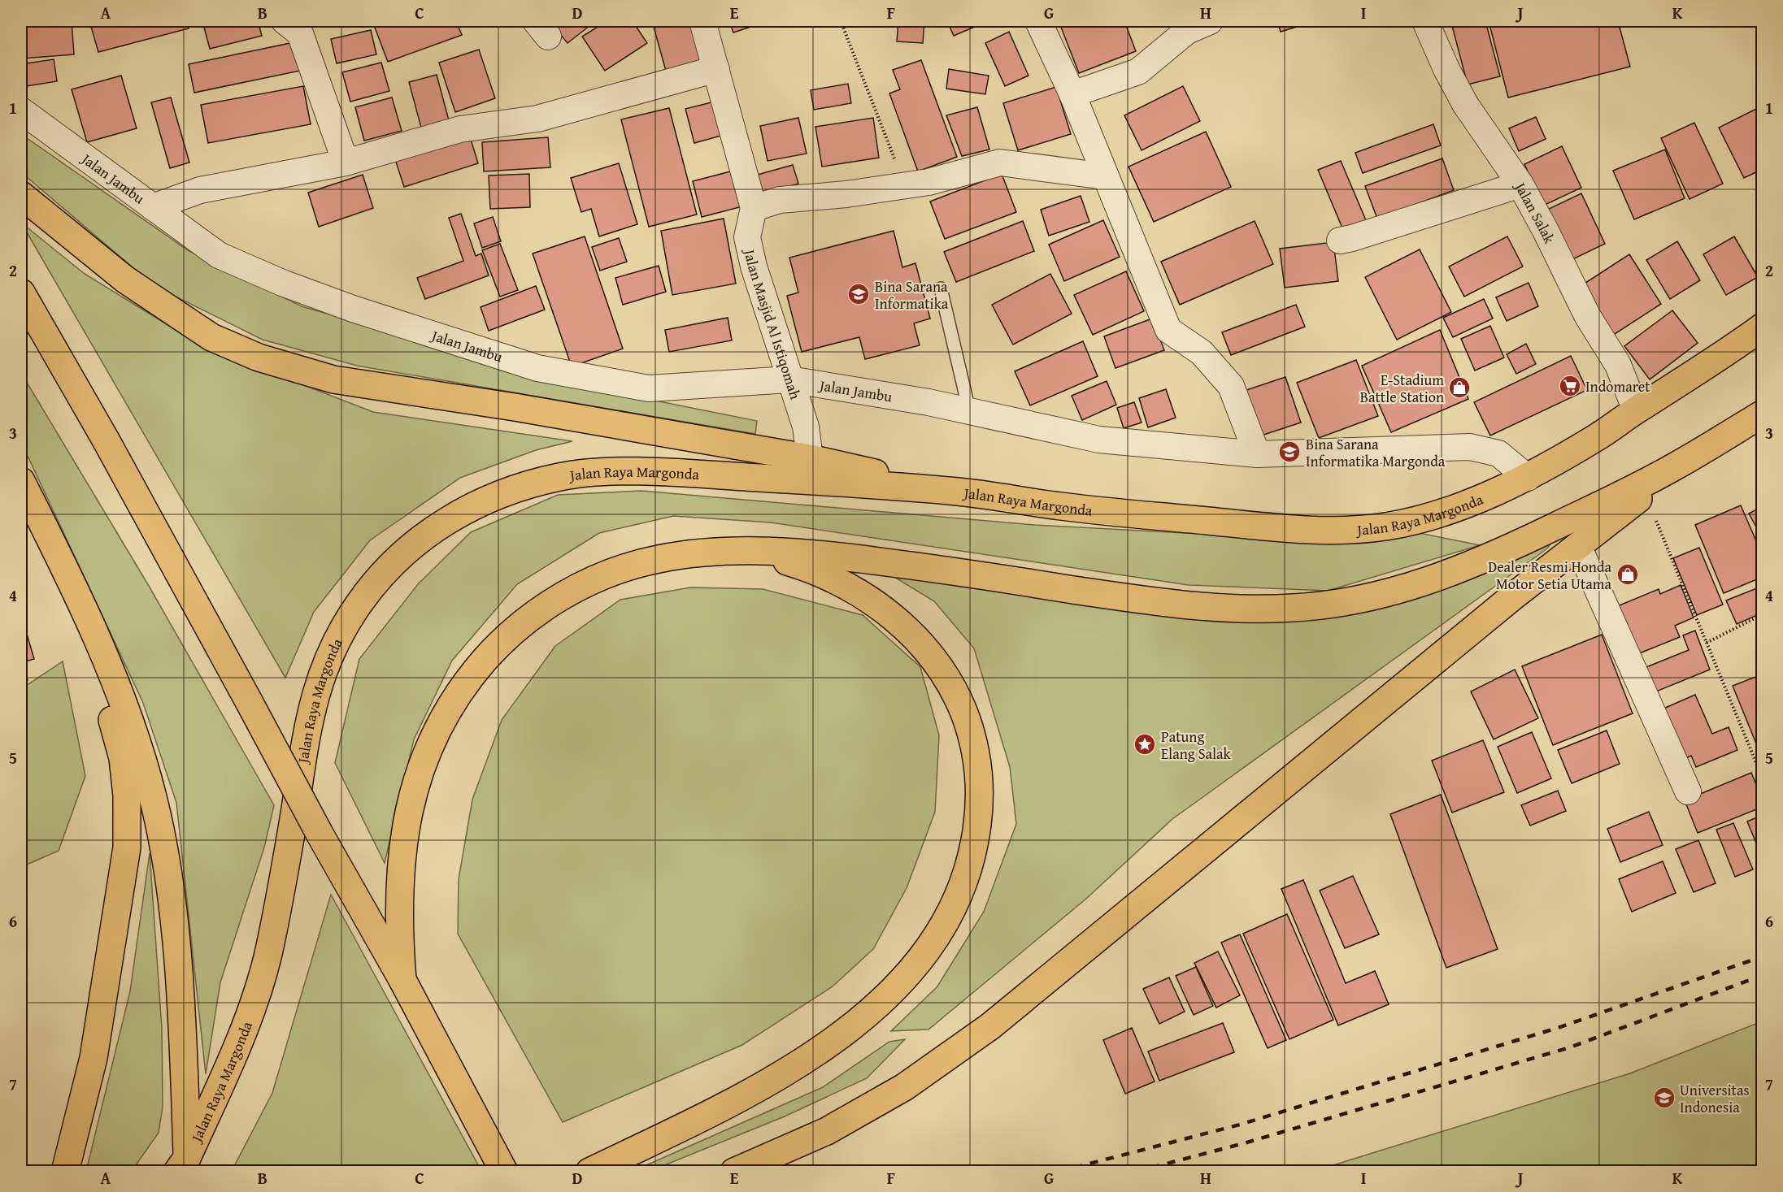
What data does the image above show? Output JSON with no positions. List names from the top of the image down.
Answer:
{
  "streets": {
    "main road": ["Jalan Raya Margonda"],
    "street": ["Jalan Jambu", "Jalan Salak", "Jalan Masjid Al Istiqomah"]
  },
  "crossings": [
    ["Jalan Jambu", "Jalan Masjid Al Istiqomah"],
    ["Jalan Salak", "Jalan Raya Margonda"]
  ],
  "places": {
    "school or university": ["Bina Sarana Informatika", "Bina Sarana Informatika Margonda", "Universitas Indonesia"],
    "supermarket": ["Indomaret"],
    "shop": ["E-Stadium Battle Station", "Dealer Resmi Honda Motor Setia Utama"],
    "place": ["Patung Elang Salak"]
  },
  "grid": {
    "columns": [
      "A",
      "B",
      "C",
      "D",
      "E",
      "F",
      "G",
      "H",
      "I",
      "J",
      "K"
    ],
    "rows": [
      "1",
      "2",
      "3",
      "4",
      "5",
      "6",
      "7"
    ]
  }
}
